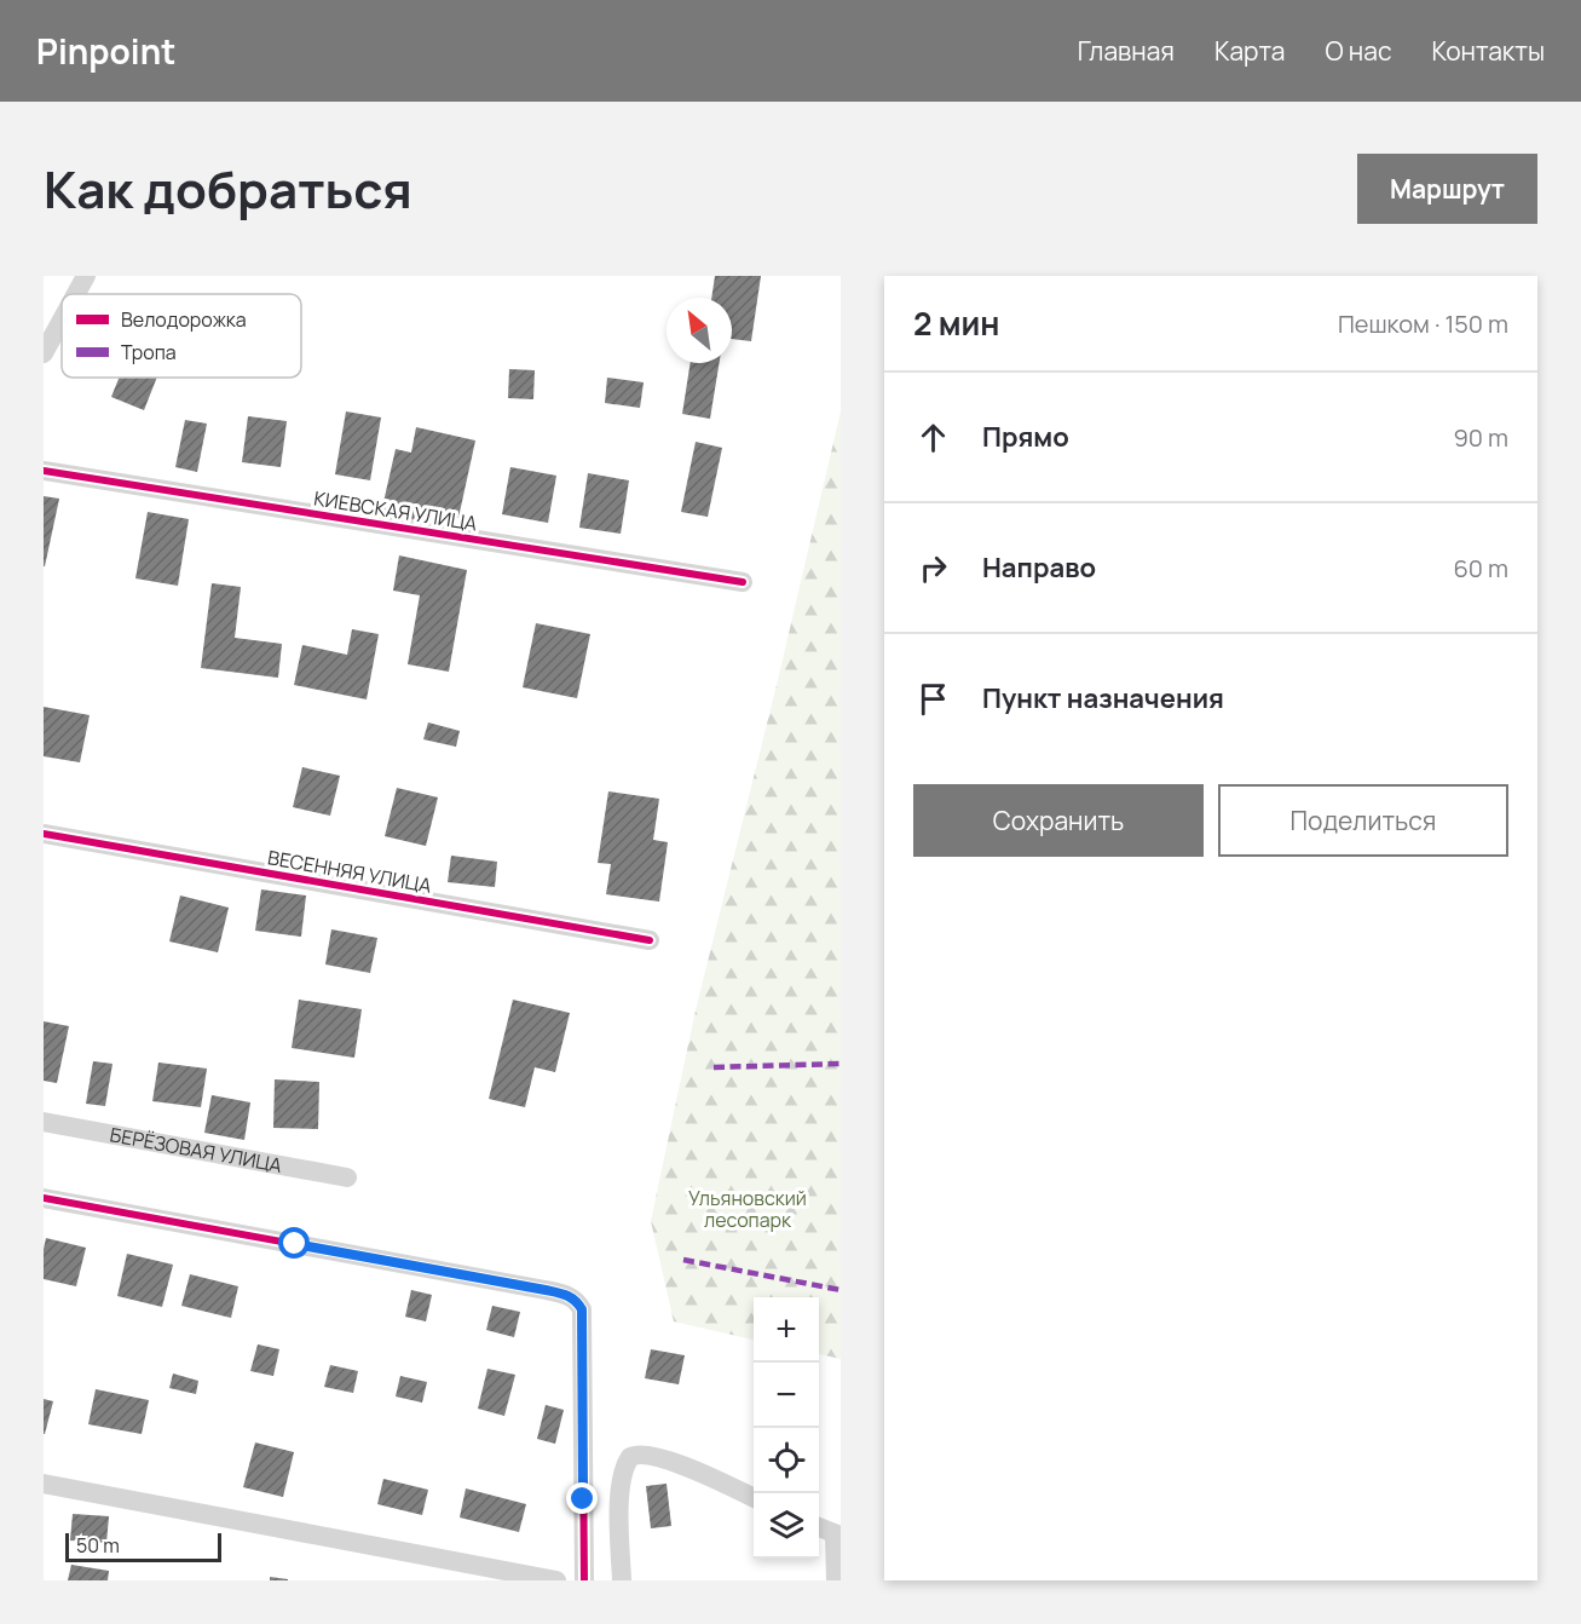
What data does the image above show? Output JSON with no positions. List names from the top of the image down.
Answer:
{
  "streets": {
    "street": ["КИЕВСКАЯ УЛИЦА", "ВЕСЕННЯЯ УЛИЦА", "БЕРЁЗОВАЯ УЛИЦА"]
  },
  "parks": ["Ульяновский лесопарк"],
  "legend": ["Велодорожка", "Тропа"],
  "scale_bar": "50 m",
  "north": "top left",
  "page": {
    "header": "Pinpoint",
    "nav": [
      "Главная",
      "Карта",
      "О нас",
      "Контакты"
    ],
    "title": "Как добраться",
    "buttons": [
      "Маршрут",
      ["Сохранить", "Поделиться"]
    ],
    "heading": ["2 мин", "Пешком · 150 m"],
    "list": [
      ["Прямо", "90 m"],
      ["Направо", "60 m"],
      "Пункт назначения"
    ],
    "map_buttons": ["+", "−"],
    "scale": "50 m"
  }
}
